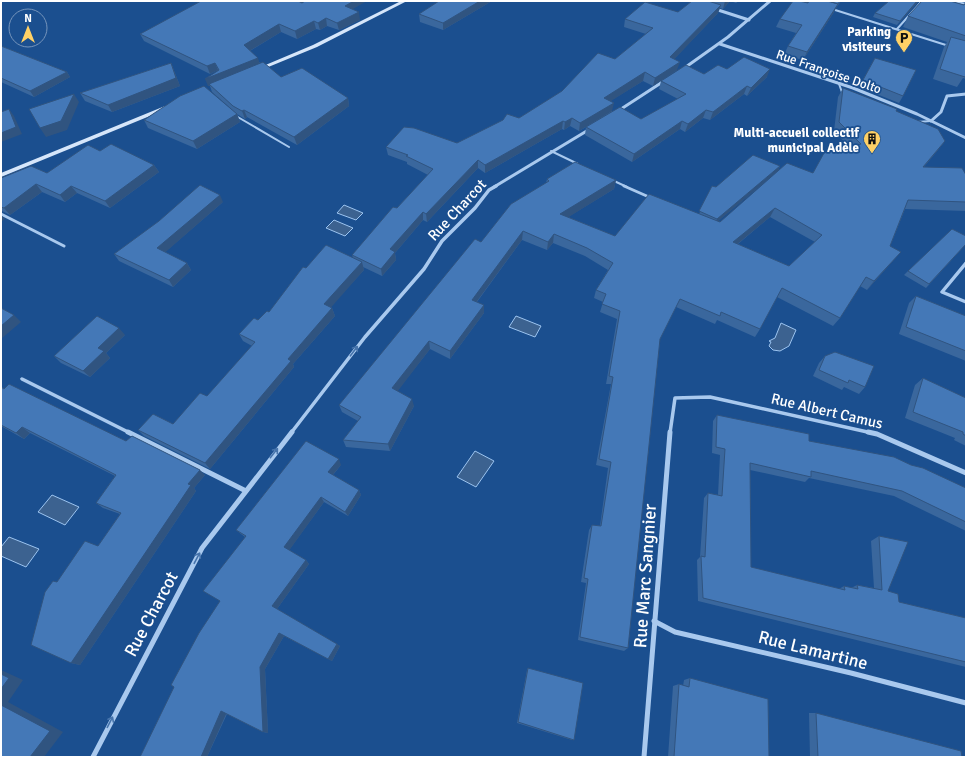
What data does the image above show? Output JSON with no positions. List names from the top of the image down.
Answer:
{
  "streets": {
    "street": [
      "Rue Françoise Dolto",
      "Rue Charcot",
      "Rue Albert Camus",
      "Rue Marc Sangnier",
      "Rue Lamartine"
    ]
  },
  "crossings": [
    ["Rue Albert Camus", "Rue Marc Sangnier"],
    ["Rue Marc Sangnier", "Rue Lamartine"]
  ],
  "one_way": ["Rue Charcot"],
  "places": {
    "parking": ["Parking visiteurs"],
    "building": ["Multi-accueil collectif municipal Adèle"]
  },
  "north": "top"
}
